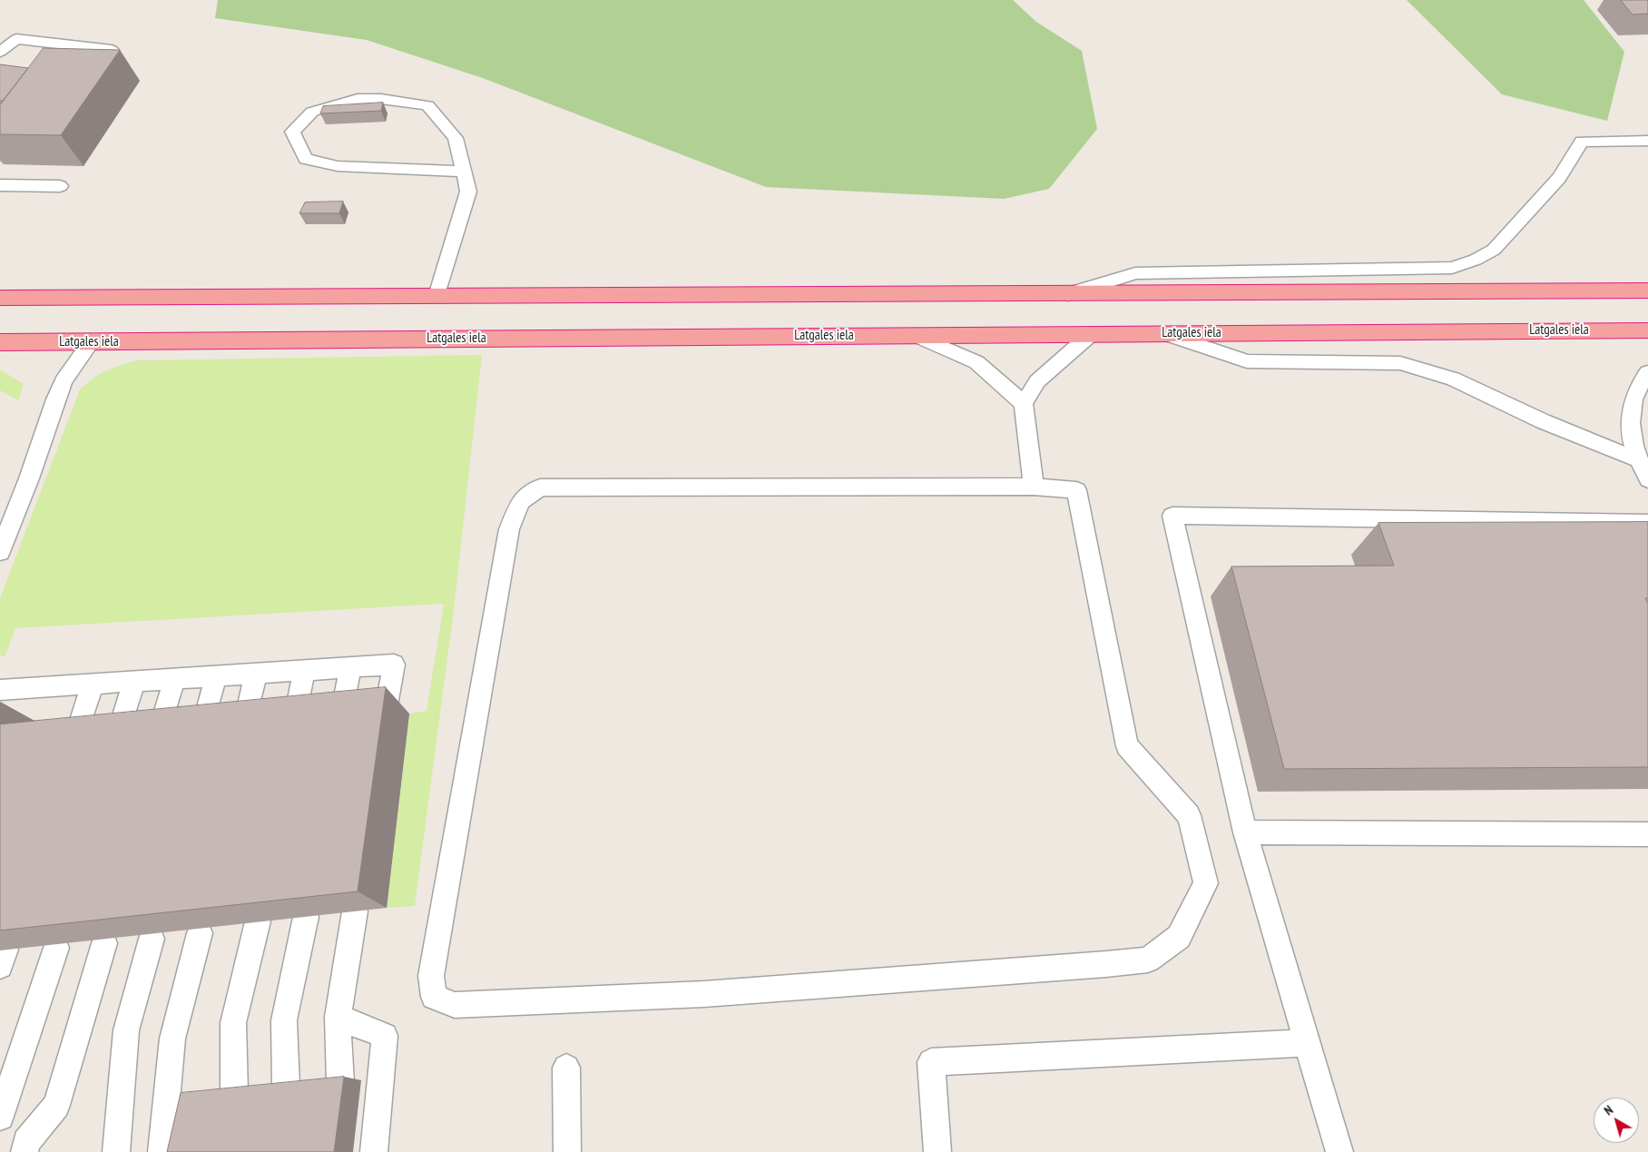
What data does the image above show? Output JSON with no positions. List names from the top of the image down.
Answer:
{
  "streets": {
    "highway": ["Latgales iela"]
  },
  "north": "top left"
}
